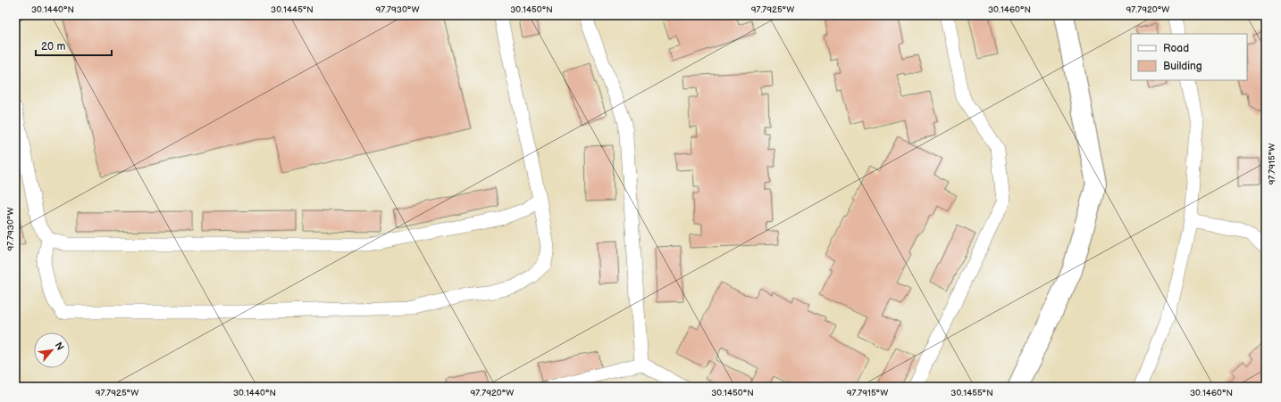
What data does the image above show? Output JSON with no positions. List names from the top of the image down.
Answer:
{
  "legend": ["Road", "Building"],
  "scale_bar": "20 m",
  "north": "top right",
  "coordinates": [
    "30.1440°N",
    "30.1445°N",
    "97.7930°W",
    "30.1450°N",
    "97.7925°W",
    "30.1460°N",
    "97.7920°W",
    "97.7915°W",
    "30.1455°N"
  ]
}
